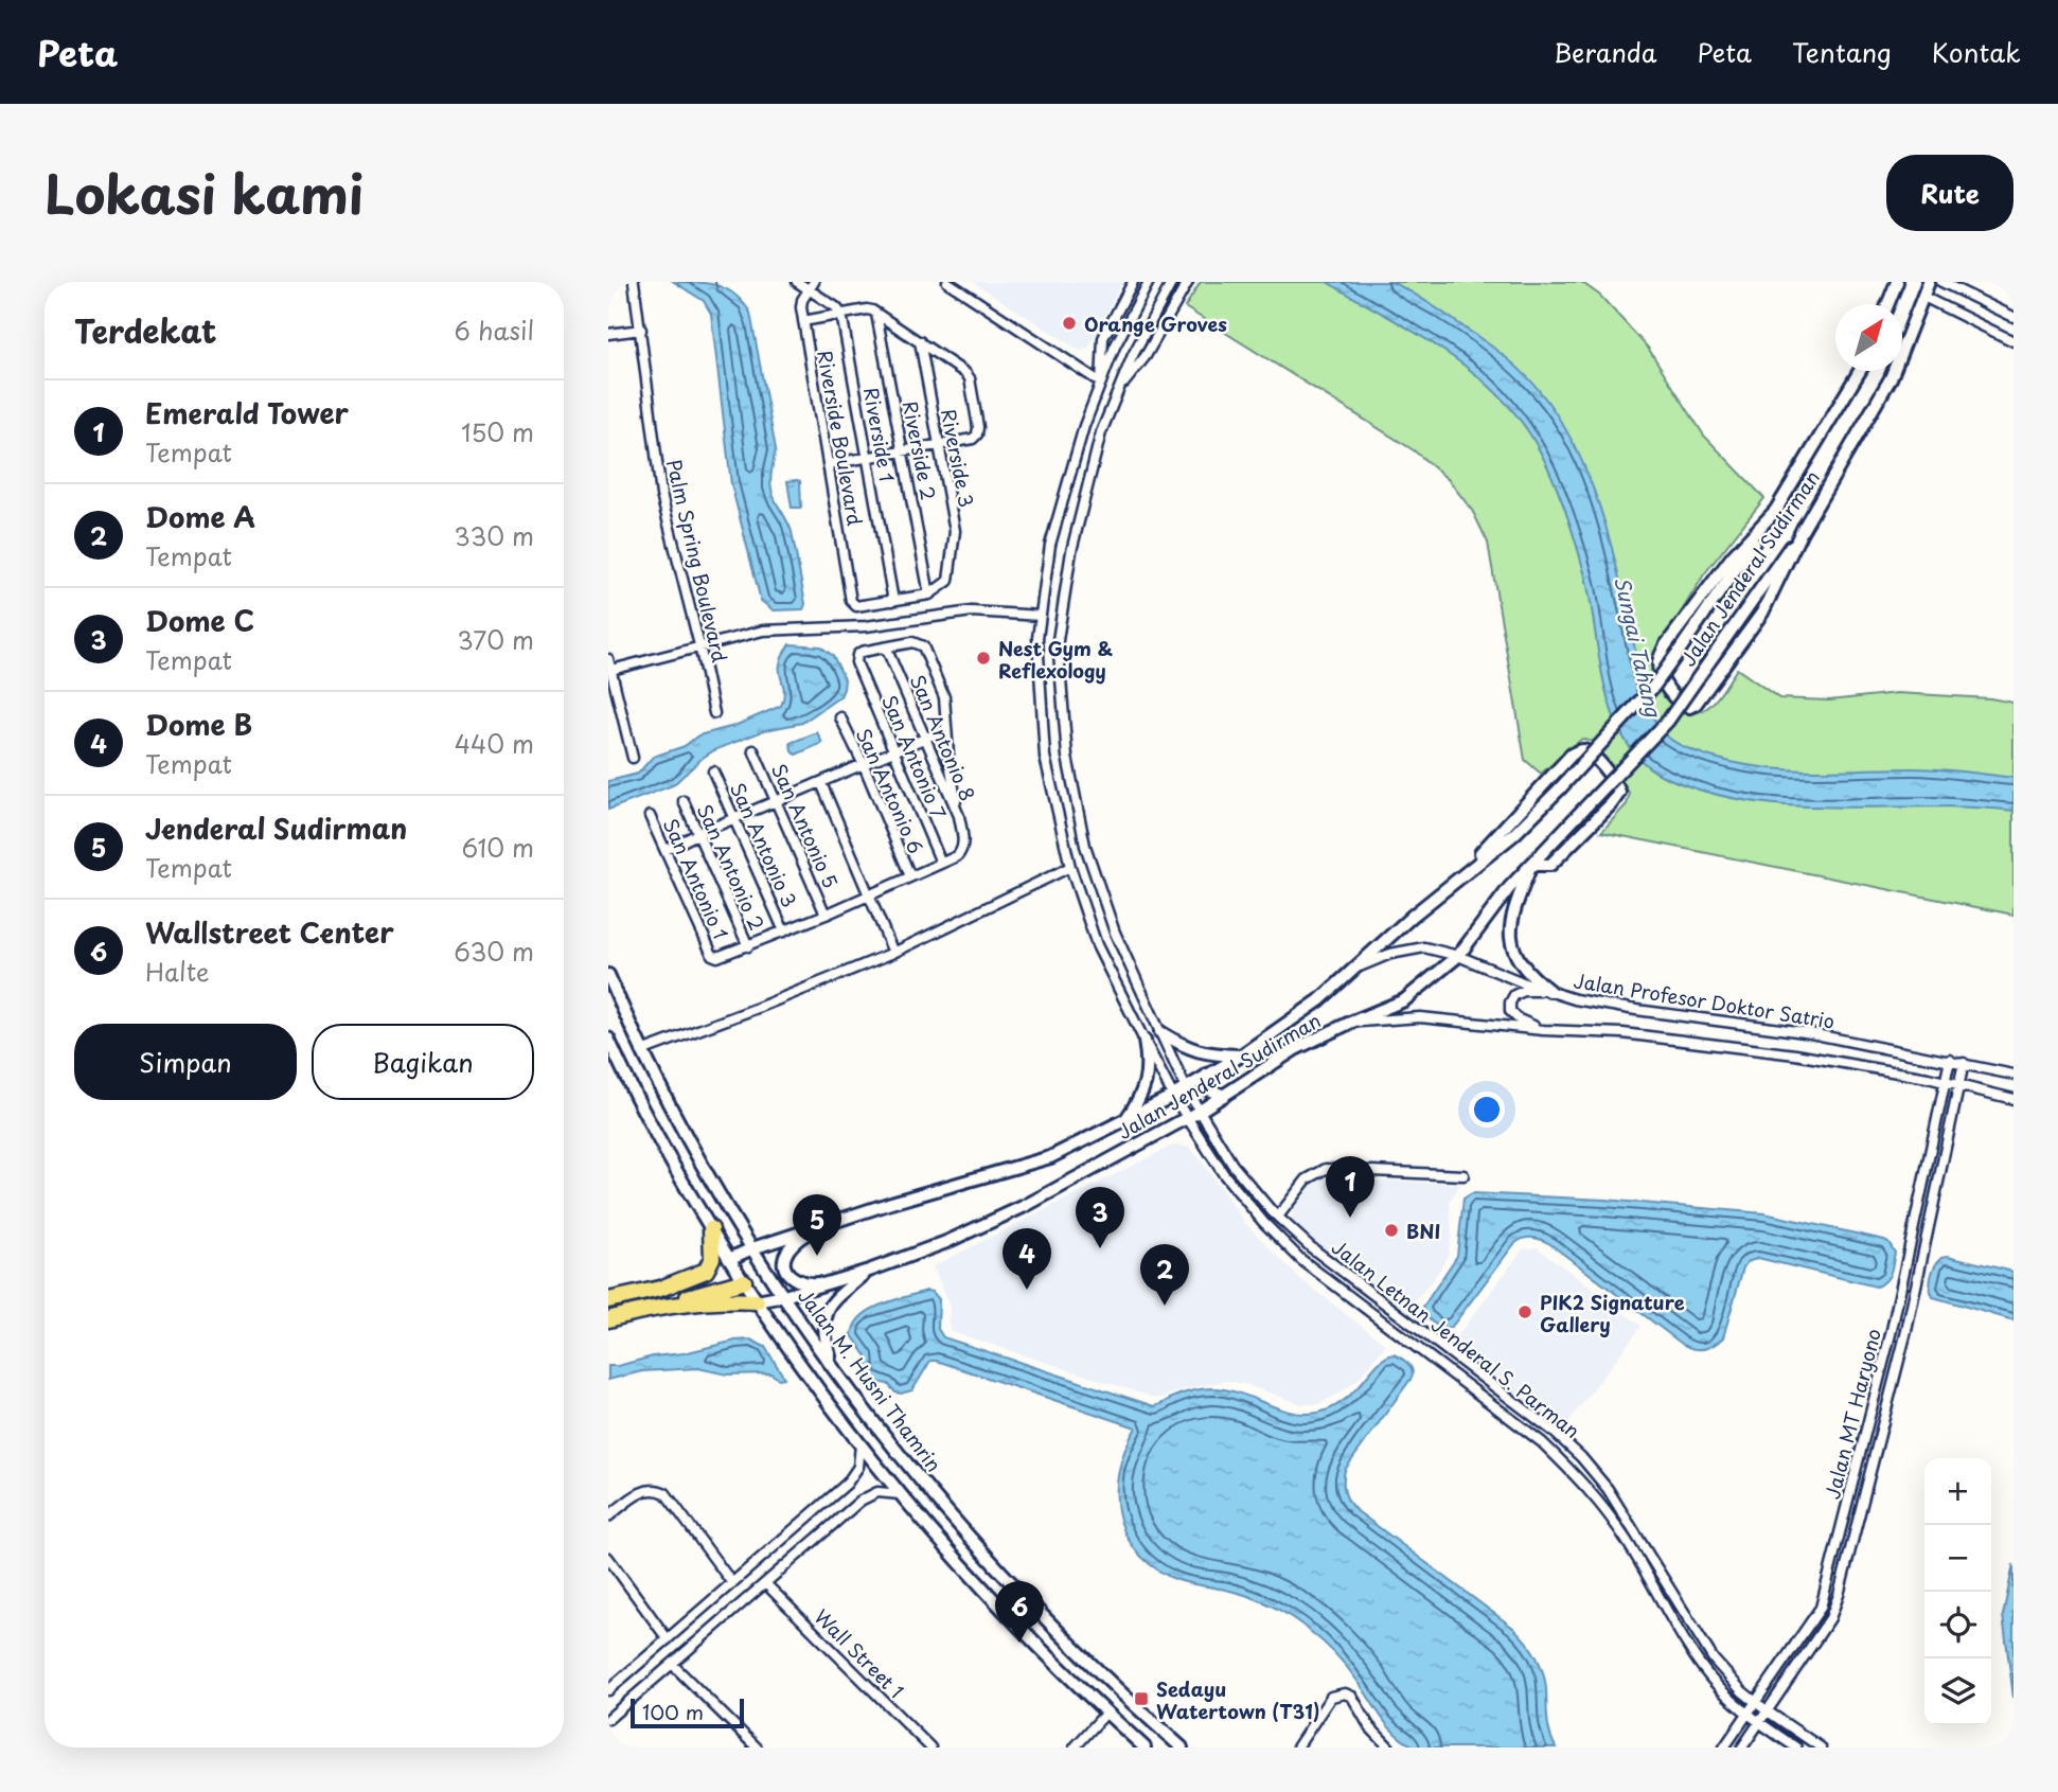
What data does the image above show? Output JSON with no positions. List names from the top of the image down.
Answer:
{
  "streets": {
    "street": [
      "Riverside 1",
      "Riverside Boulevard",
      "Riverside 2",
      "Riverside 3",
      "Palm Spring Boulevard",
      "Jalan Jenderal Sudirman",
      "San Antonio 8",
      "San Antonio 7",
      "San Antonio 6",
      "San Antonio 5",
      "San Antonio 3",
      "San Antonio 2",
      "San Antonio 1",
      "Jalan Profesor Doktor Satrio",
      "Jalan Letnan Jenderal S. Parman",
      "Jalan M. Husni Thamrin",
      "Jalan MT Haryono",
      "Wall Street 1"
    ]
  },
  "crossings": [
    ["Riverside 1", "Riverside Boulevard"],
    ["Riverside 2", "Riverside 3"],
    ["Jalan Jenderal Sudirman", "Jalan Profesor Doktor Satrio"],
    ["Jalan Jenderal Sudirman", "Jalan Letnan Jenderal S. Parman"],
    ["Jalan Jenderal Sudirman", "Jalan M. Husni Thamrin"],
    ["San Antonio 8", "San Antonio 7"],
    ["San Antonio 2", "San Antonio 1"],
    ["Jalan Profesor Doktor Satrio", "Jalan MT Haryono"],
    ["Jalan Letnan Jenderal S. Parman", "Jalan MT Haryono"]
  ],
  "water": ["Sungai Tahang"],
  "places": {
    "other": [
      "Orange Groves",
      "Nest Gym & Reflexology",
      "BNI",
      "PIK2 Signature Gallery"
    ],
    "transit": ["Sedayu Watertown (T31)"]
  },
  "scale_bar": "100 m",
  "north": "top right",
  "page": {
    "header": "Peta",
    "nav": [
      "Beranda",
      "Peta",
      "Tentang",
      "Kontak"
    ],
    "title": "Lokasi kami",
    "buttons": [
      "Rute",
      ["Simpan", "Bagikan"]
    ],
    "heading": ["Terdekat", "6 hasil"],
    "list": [
      {
        "mark": "1",
        "name": "Emerald Tower",
        "note": "Tempat",
        "value": "150 m"
      },
      {
        "mark": "2",
        "name": "Dome A",
        "note": "Tempat",
        "value": "330 m"
      },
      {
        "mark": "3",
        "name": "Dome C",
        "note": "Tempat",
        "value": "370 m"
      },
      {
        "mark": "4",
        "name": "Dome B",
        "note": "Tempat",
        "value": "440 m"
      },
      {
        "mark": "5",
        "name": "Jenderal Sudirman",
        "note": "Tempat",
        "value": "610 m"
      },
      {
        "mark": "6",
        "name": "Wallstreet Center",
        "note": "Halte",
        "value": "630 m"
      }
    ],
    "pins": [
      "1",
      "3",
      "5",
      "4",
      "2",
      "6"
    ],
    "map_buttons": ["+", "−"],
    "scale": "100 m"
  }
}
